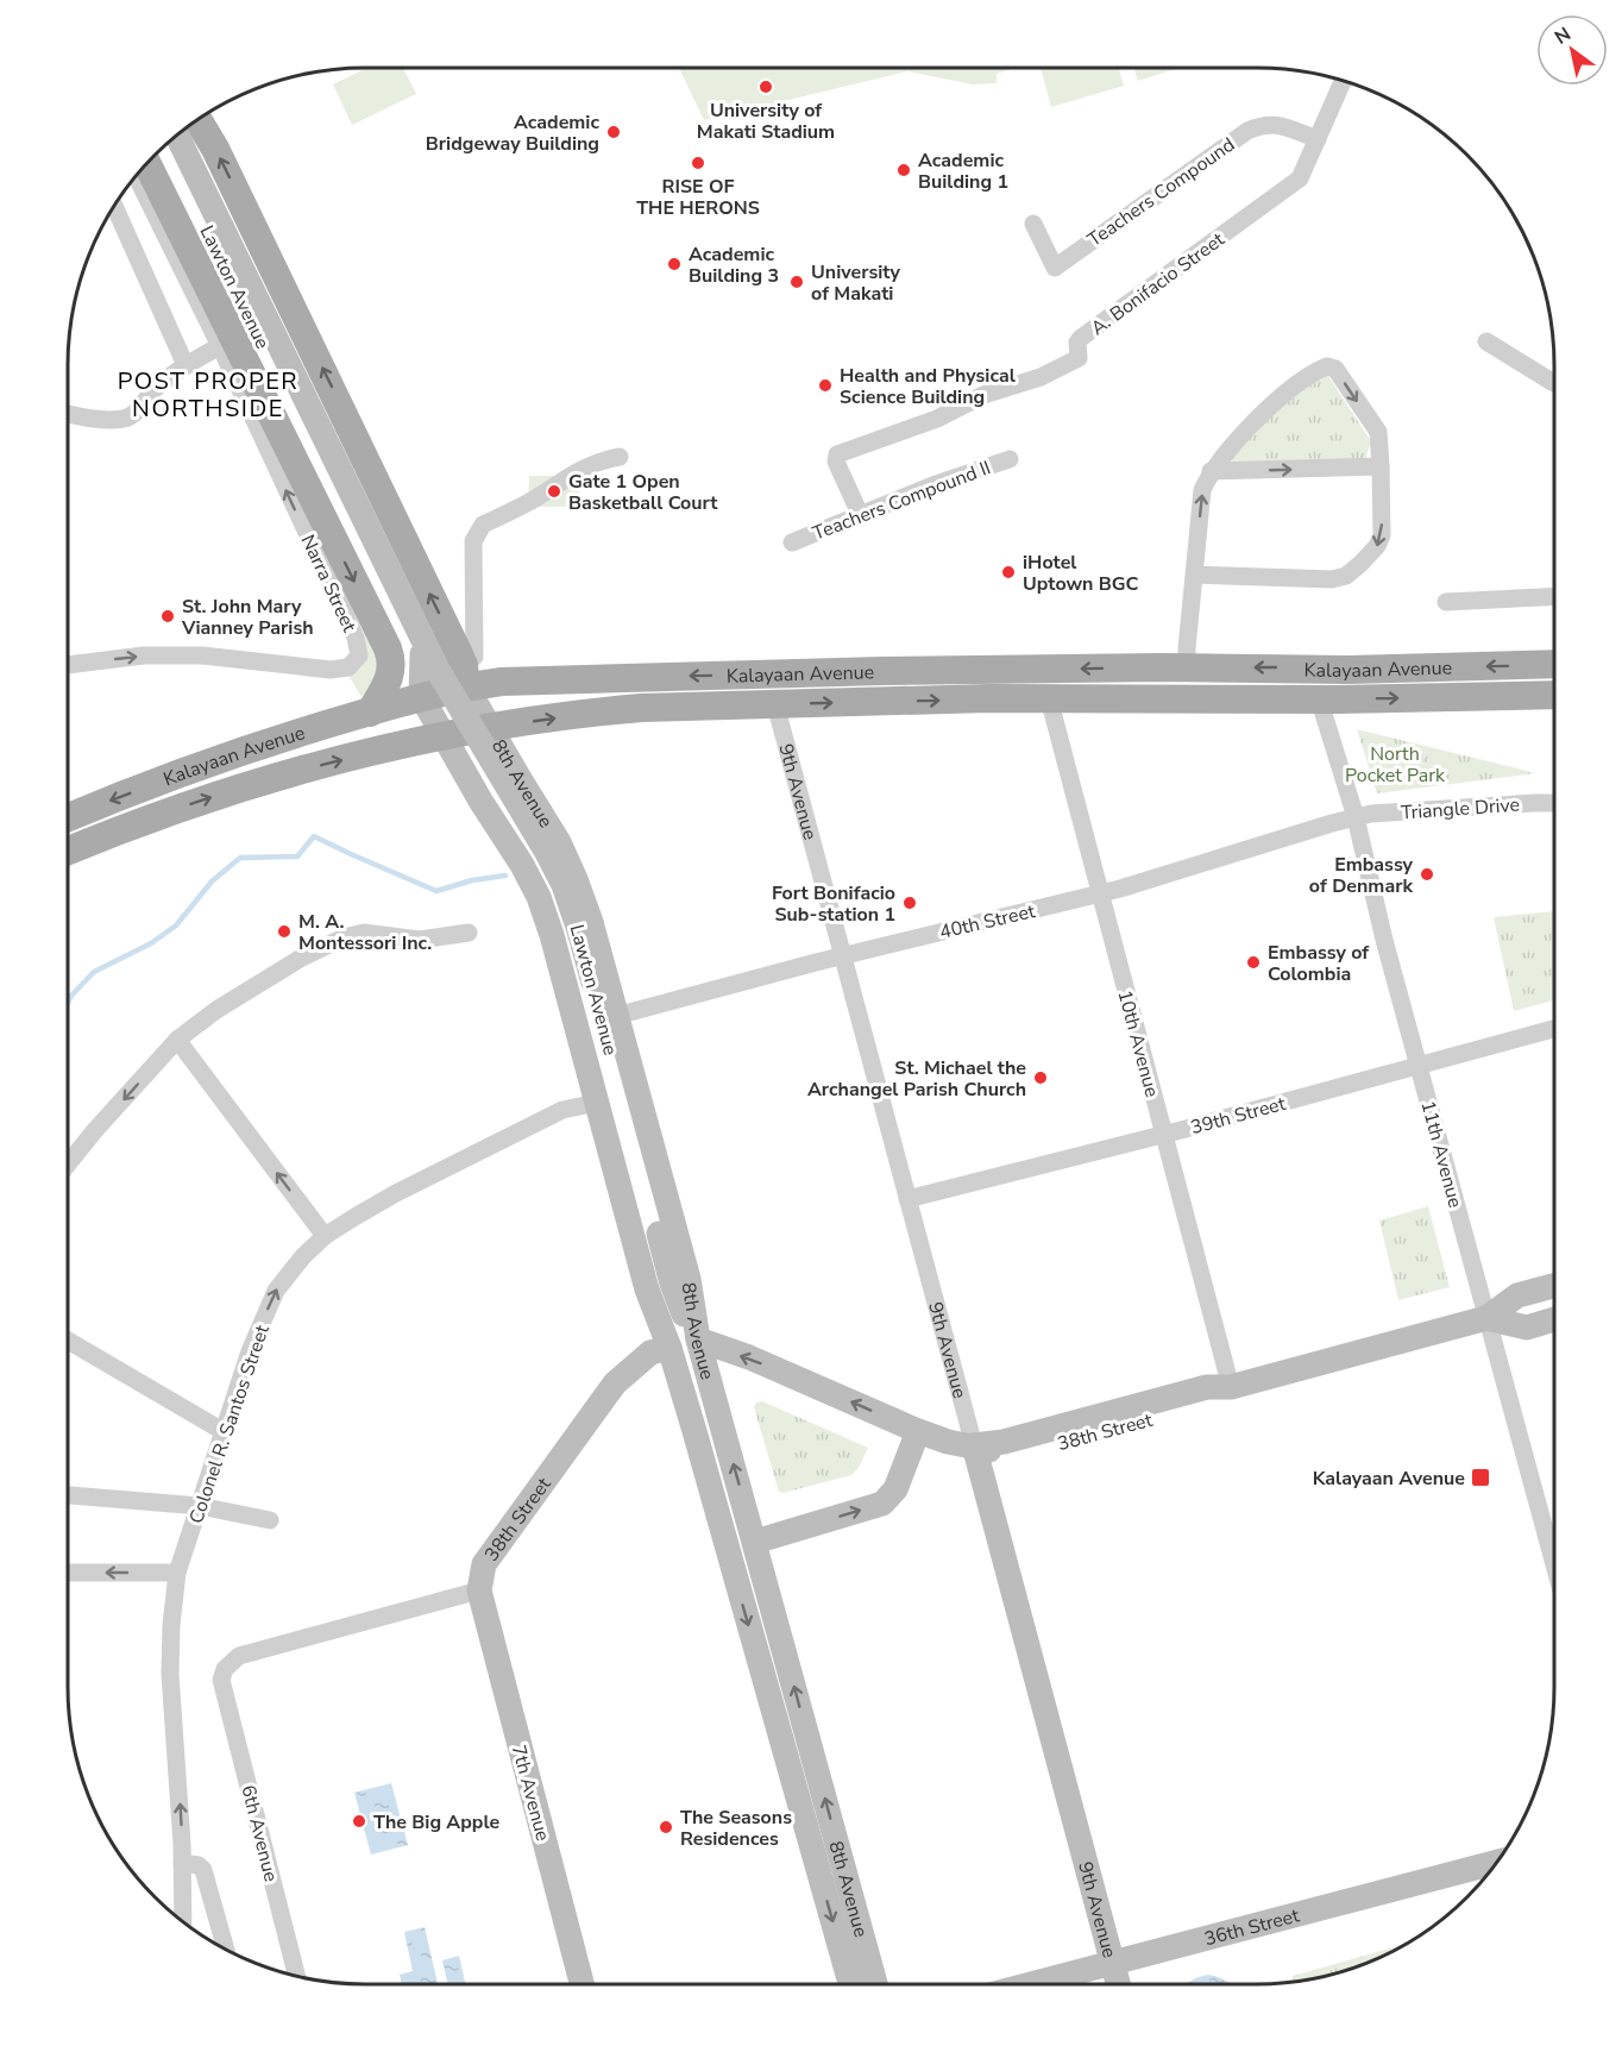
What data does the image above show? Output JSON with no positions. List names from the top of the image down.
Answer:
{
  "streets": {
    "main road": [
      "Lawton Avenue",
      "Kalayaan Avenue",
      "8th Avenue",
      "9th Avenue",
      "38th Street",
      "7th Avenue",
      "36th Street"
    ],
    "street": [
      "Teachers Compound",
      "A. Bonifacio Street",
      "Teachers Compound II",
      "Narra Street",
      "Triangle Drive",
      "40th Street",
      "10th Avenue",
      "39th Street",
      "11th Avenue",
      "Colonel R. Santos Street",
      "6th Avenue"
    ]
  },
  "crossings": [
    ["Teachers Compound", "A. Bonifacio Street"],
    ["A. Bonifacio Street", "Teachers Compound II"],
    ["Lawton Avenue", "Kalayaan Avenue"],
    ["Lawton Avenue", "8th Avenue"],
    ["Lawton Avenue", "38th Street"],
    ["Kalayaan Avenue", "8th Avenue"],
    ["Kalayaan Avenue", "9th Avenue"],
    ["Kalayaan Avenue", "10th Avenue"],
    ["Kalayaan Avenue", "11th Avenue"],
    ["8th Avenue", "40th Street"],
    ["8th Avenue", "Colonel R. Santos Street"],
    ["8th Avenue", "38th Street"],
    ["9th Avenue", "40th Street"],
    ["9th Avenue", "39th Street"],
    ["9th Avenue", "38th Street"],
    ["9th Avenue", "36th Street"],
    ["Triangle Drive", "40th Street"],
    ["Triangle Drive", "11th Avenue"],
    ["40th Street", "10th Avenue"],
    ["40th Street", "11th Avenue"],
    ["10th Avenue", "39th Street"],
    ["10th Avenue", "38th Street"],
    ["39th Street", "11th Avenue"],
    ["11th Avenue", "38th Street"],
    ["38th Street", "7th Avenue"],
    ["38th Street", "6th Avenue"],
    ["7th Avenue", "6th Avenue"]
  ],
  "one_way": ["Colonel R. Santos Street"],
  "districts": ["POST PROPER NORTHSIDE"],
  "parks": ["North Pocket Park"],
  "places": {
    "other": [
      "University of Makati Stadium",
      "Academic Bridgeway Building",
      "RISE OF THE HERONS",
      "Academic Building 1",
      "Academic Building 3",
      "University of Makati",
      "Health and Physical Science Building",
      "Gate 1 Open Basketball Court",
      "iHotel Uptown BGC",
      "St. John Mary Vianney Parish",
      "Embassy of Denmark",
      "Fort Bonifacio Sub-station 1",
      "M. A. Montessori Inc.",
      "Embassy of Colombia",
      "St. Michael the Archangel Parish Church",
      "The Big Apple",
      "The Seasons Residences"
    ],
    "transit": ["Kalayaan Avenue"]
  },
  "north": "top left"
}
